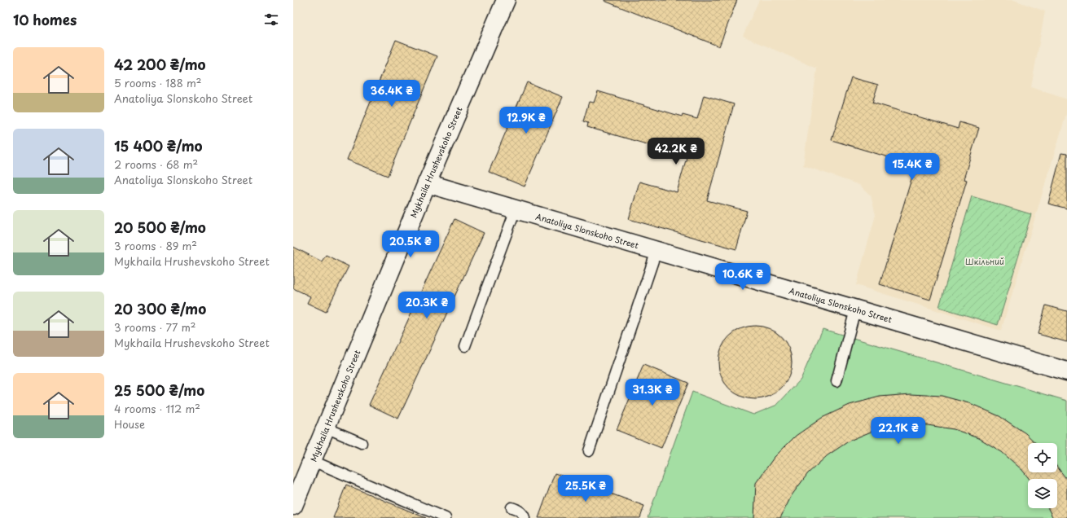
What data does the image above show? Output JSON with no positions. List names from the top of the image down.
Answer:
{
  "streets": {
    "street": ["Mykhaila Hrushevskoho Street", "Anatoliya Slonskoho Street"]
  },
  "crossings": [
    ["Mykhaila Hrushevskoho Street", "Anatoliya Slonskoho Street"]
  ],
  "parks": ["Шкільний"],
  "page": {
    "heading": "10 homes",
    "list": [
      {
        "name": "42 200 ₴/mo",
        "note": "5 rooms · 188 m² · Anatoliya Slonskoho Street"
      },
      {
        "name": "15 400 ₴/mo",
        "note": "2 rooms · 68 m² · Anatoliya Slonskoho Street"
      },
      {
        "name": "20 500 ₴/mo",
        "note": "3 rooms · 89 m² · Mykhaila Hrushevskoho Street"
      },
      {
        "name": "20 300 ₴/mo",
        "note": "3 rooms · 77 m² · Mykhaila Hrushevskoho Street"
      },
      {
        "name": "25 500 ₴/mo",
        "note": "4 rooms · 112 m² · House"
      }
    ],
    "price": [
      "36.4K ₴",
      "12.9K ₴",
      "42.2K ₴",
      "15.4K ₴",
      "20.5K ₴",
      "10.6K ₴",
      "20.3K ₴",
      "31.3K ₴",
      "22.1K ₴",
      "25.5K ₴"
    ]
  }
}
